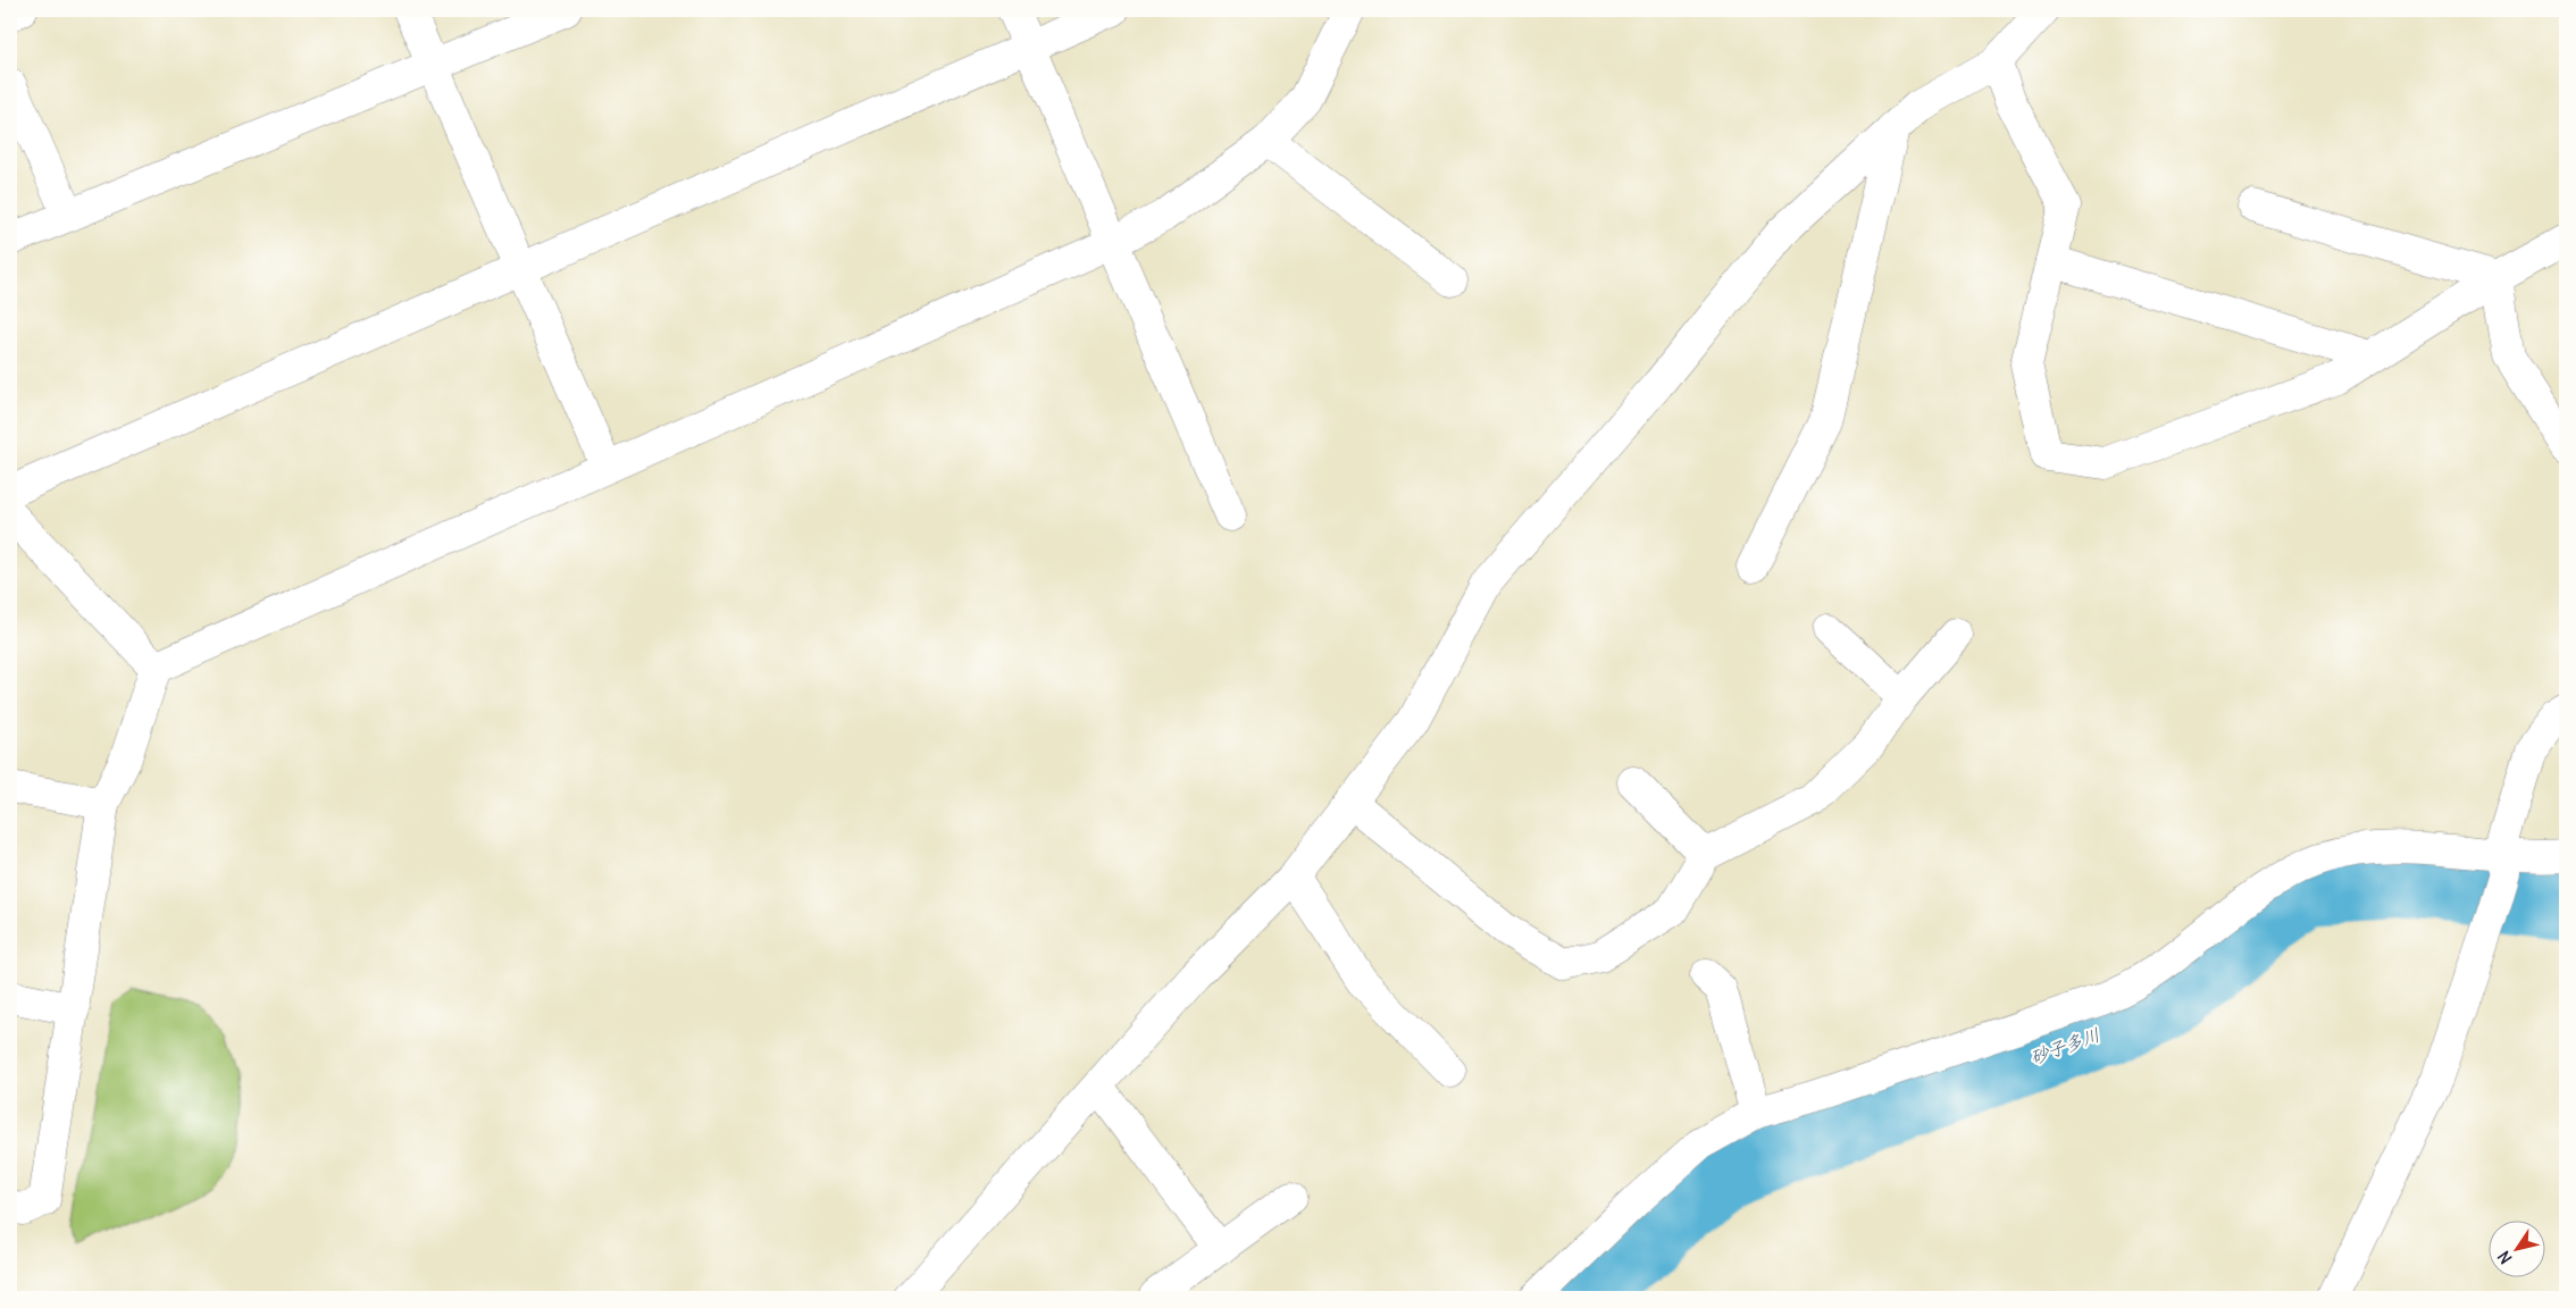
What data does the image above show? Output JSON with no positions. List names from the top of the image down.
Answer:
{
  "water": ["砂子多川"],
  "north": "bottom left"
}
